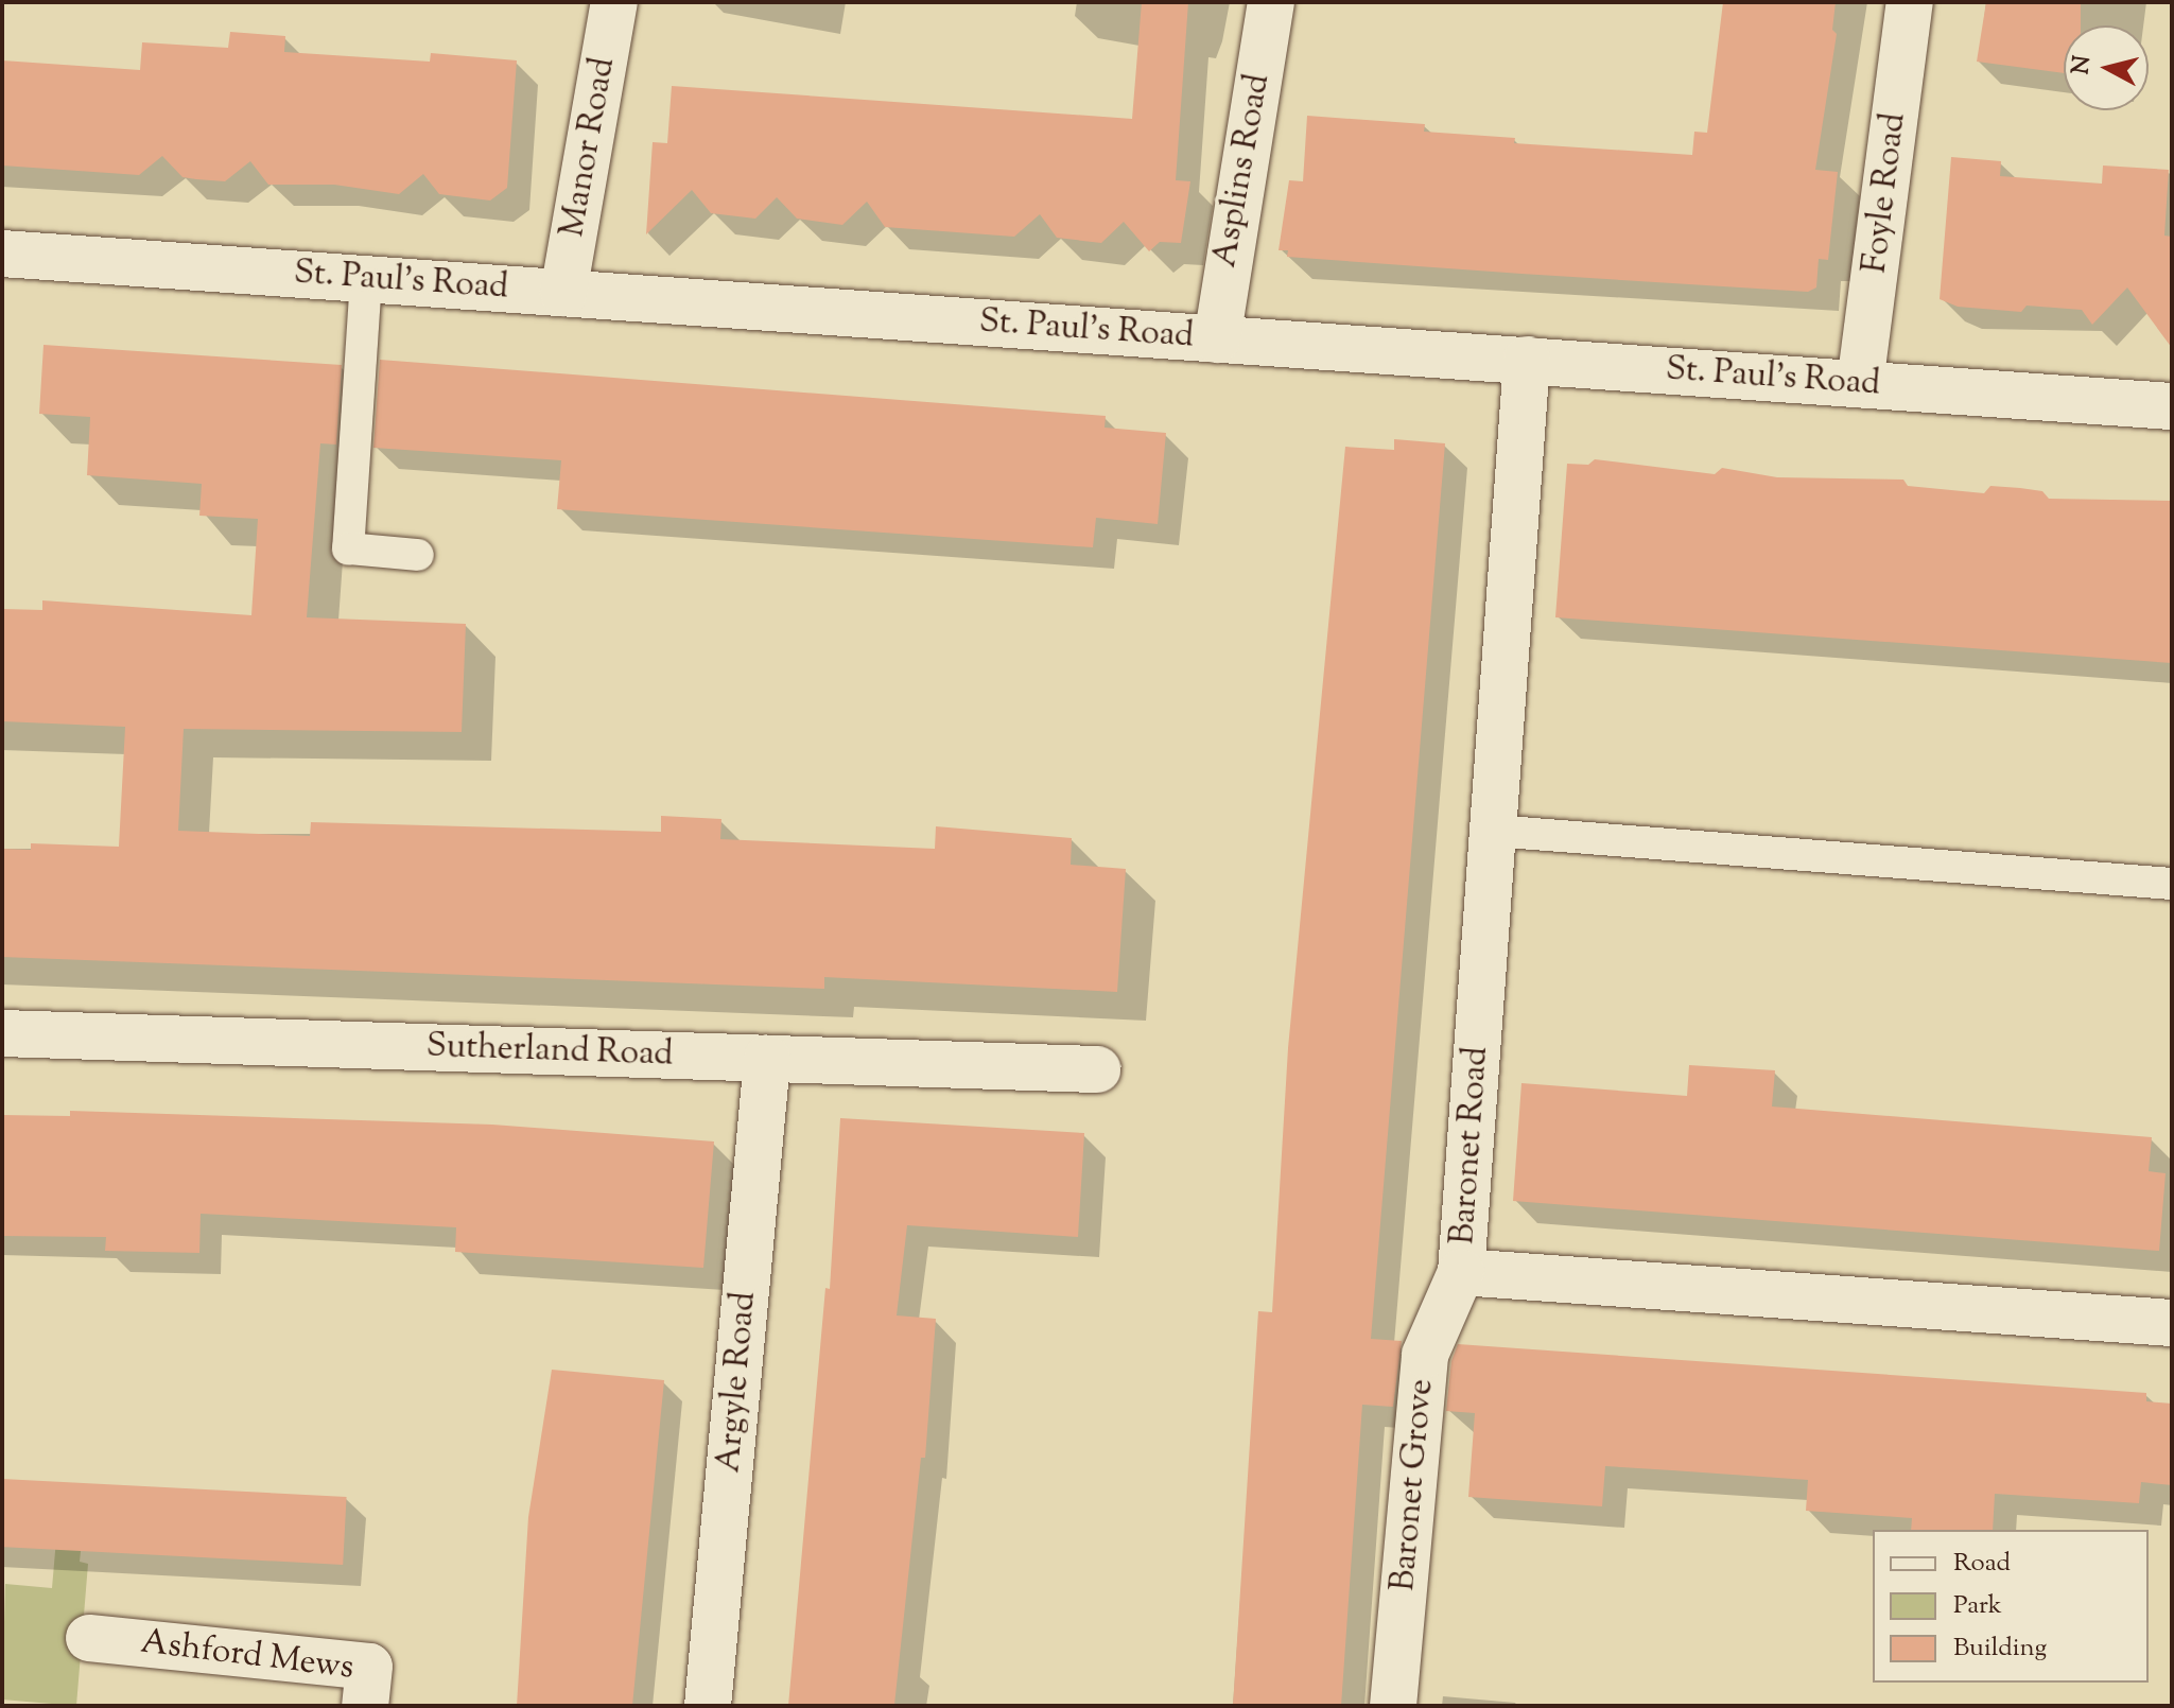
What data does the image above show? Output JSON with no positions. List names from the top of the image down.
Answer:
{
  "streets": {
    "street": [
      "Manor Road",
      "Asplins Road",
      "Foyle Road",
      "St. Paul's Road",
      "Sutherland Road",
      "Baronet Road",
      "Argyle Road",
      "Baronet Grove",
      "Ashford Mews"
    ]
  },
  "crossings": [
    ["Manor Road", "St. Paul's Road"],
    ["Asplins Road", "St. Paul's Road"],
    ["Foyle Road", "St. Paul's Road"],
    ["St. Paul's Road", "Baronet Road"],
    ["Sutherland Road", "Argyle Road"],
    ["Baronet Road", "Baronet Grove"]
  ],
  "legend": ["Road", "Park", "Building"],
  "north": "left"
}
